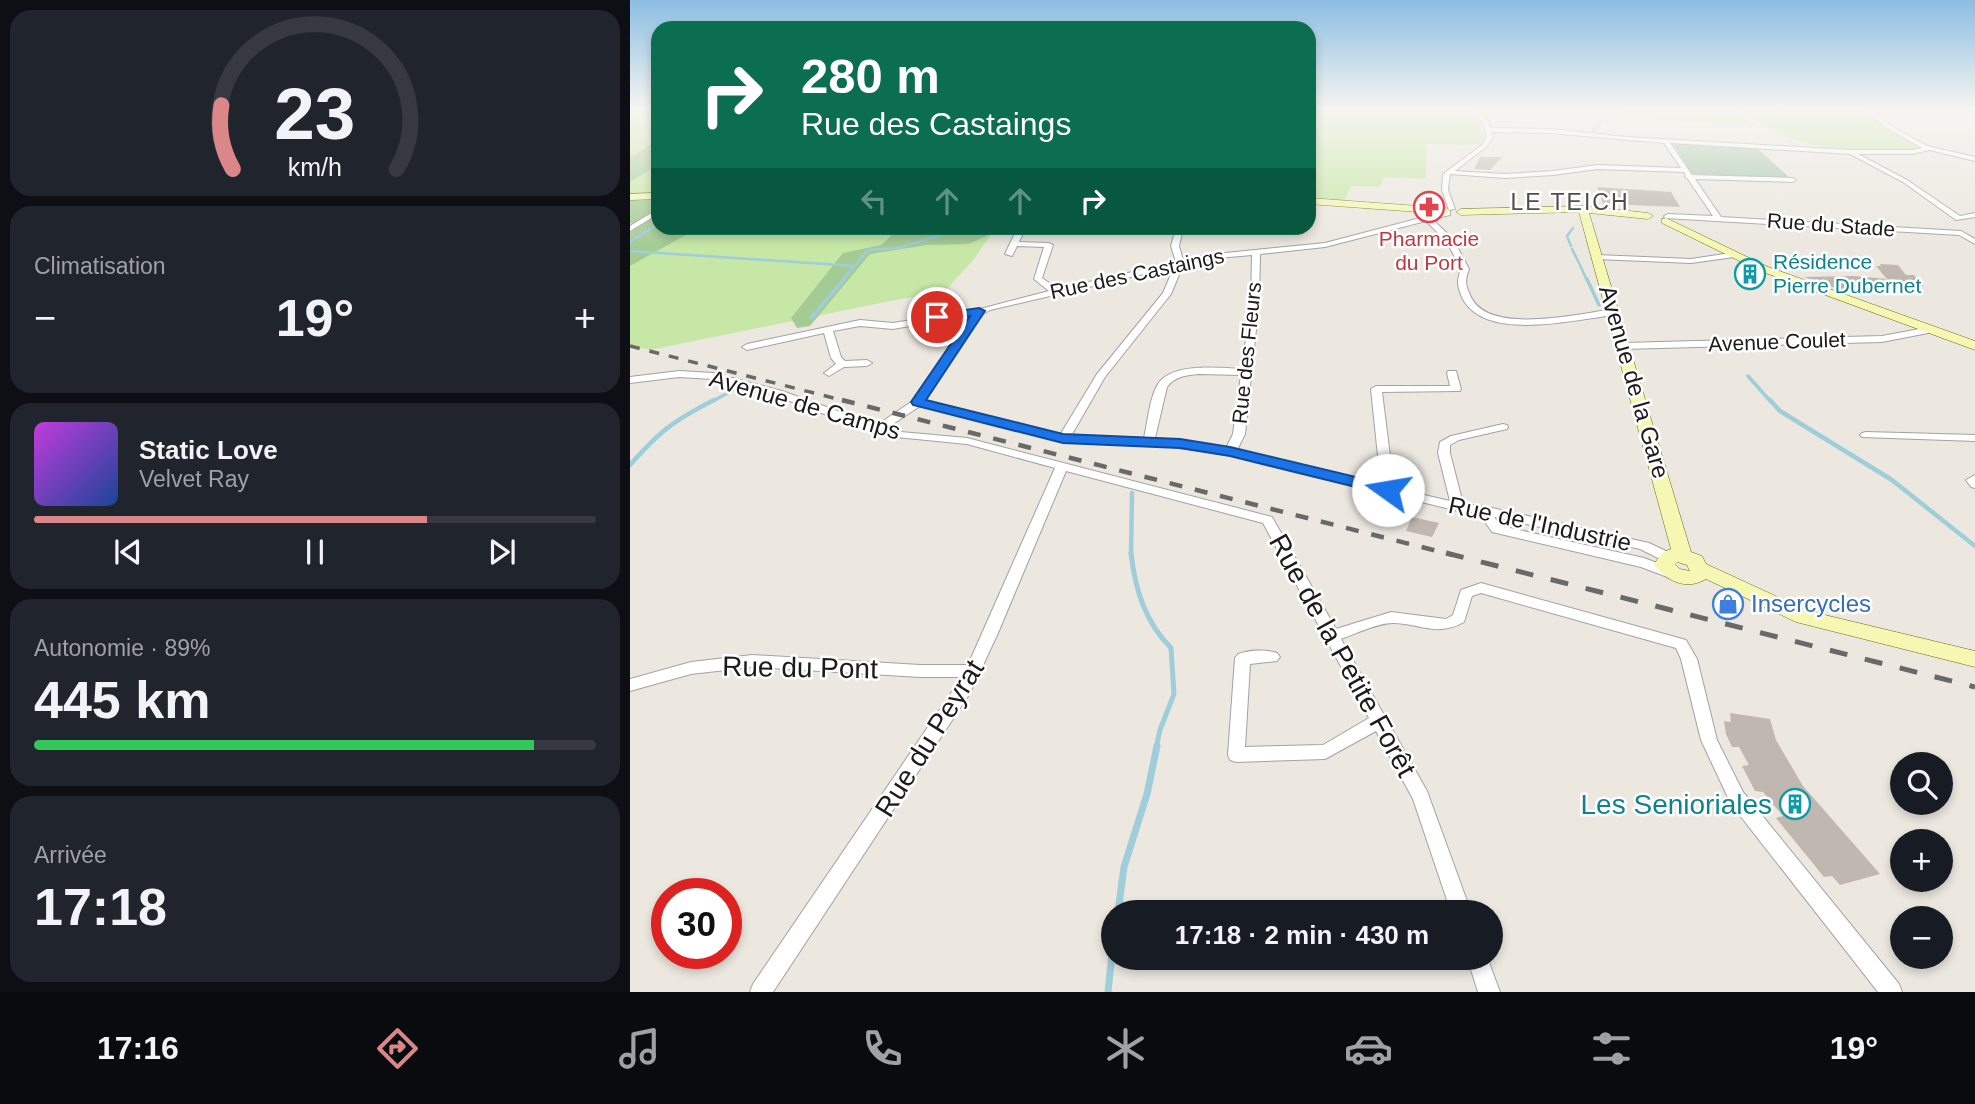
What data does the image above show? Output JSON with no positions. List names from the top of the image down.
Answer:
{
  "streets": {
    "main road": ["Avenue de la Gare"],
    "street": [
      "Rue du Stade",
      "Rue des Castaings",
      "Avenue Coulet",
      "Rue des Fleurs",
      "Avenue de Camps",
      "Rue de l'Industrie",
      "Rue de la Petite Forêt",
      "Rue du Pont",
      "Rue du Peyrat"
    ]
  },
  "crossings": [
    ["Rue des Castaings", "Rue des Fleurs"],
    ["Avenue Coulet", "Avenue de la Gare"],
    ["Rue des Fleurs", "Rue de l'Industrie"],
    ["Avenue de la Gare", "Rue de l'Industrie"],
    ["Avenue de Camps", "Rue de la Petite Forêt"],
    ["Avenue de Camps", "Rue du Peyrat"],
    ["Rue de la Petite Forêt", "Rue du Peyrat"],
    ["Rue du Pont", "Rue du Peyrat"]
  ],
  "districts": ["LE TEICH"],
  "places": {
    "pharmacy": ["Pharmacie du Port"],
    "building": ["Résidence Pierre Dubernet", "Les Senioriales"],
    "shop": ["Insercycles"]
  },
  "page": {
    "turn": ["280 m", "Rue des Castaings"],
    "tile": [
      "Climatisation",
      ["Autonomie · 89%", "445 km"],
      ["Arrivée", "17:18"]
    ],
    "heat": ["−", "19°", "+"],
    "song": ["Static Love", "Velvet Ray"],
    "map_buttons": ["+", "−"],
    "limit": "30",
    "trip": "17:18 · 2 min · 430 m",
    "tabs": ["17:16", "19°"],
    "gauge": ["23", "km/h"]
  }
}
